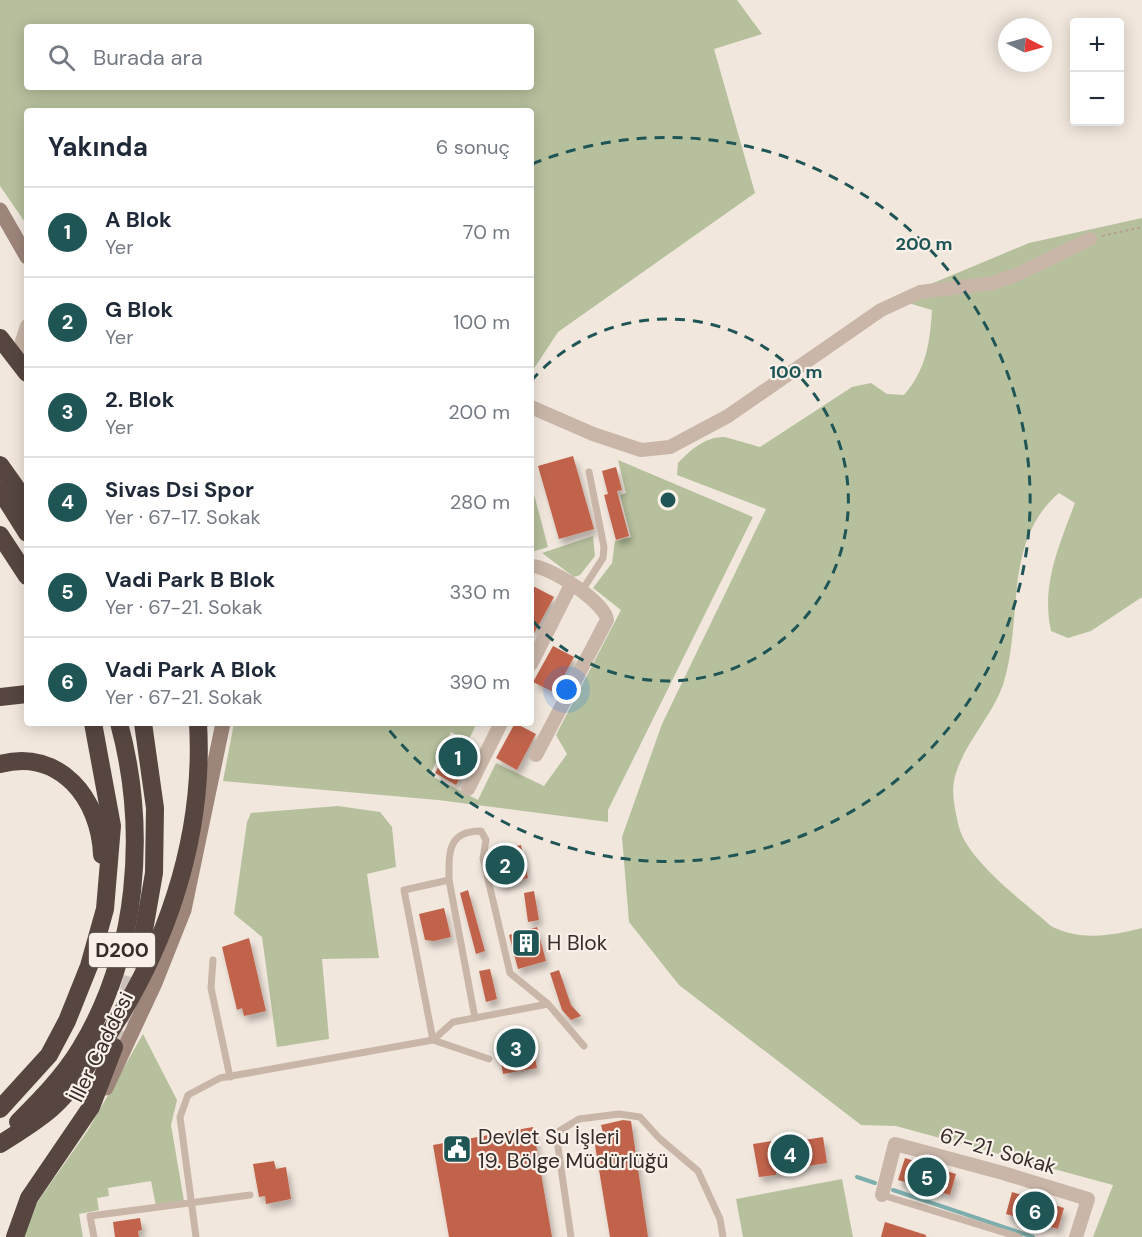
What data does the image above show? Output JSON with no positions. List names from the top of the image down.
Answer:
{
  "streets": {
    "highway": ["D200"],
    "street": ["İller Caddesi", "67-21. Sokak"]
  },
  "places": {
    "building": ["H Blok"],
    "public building": ["Devlet Su İşleri 19. Bölge Müdürlüğü"]
  },
  "north": "right",
  "page": {
    "map_buttons": ["+", "−"],
    "search": "Burada ara",
    "heading": ["Yakında", "6 sonuç"],
    "list": [
      {
        "mark": "1",
        "name": "A Blok",
        "note": "Yer",
        "value": "70 m"
      },
      {
        "mark": "2",
        "name": "G Blok",
        "note": "Yer",
        "value": "100 m"
      },
      {
        "mark": "3",
        "name": "2. Blok",
        "note": "Yer",
        "value": "200 m"
      },
      {
        "mark": "4",
        "name": "Sivas Dsi Spor",
        "note": "Yer · 67-17. Sokak",
        "value": "280 m"
      },
      {
        "mark": "5",
        "name": "Vadi Park B Blok",
        "note": "Yer · 67-21. Sokak",
        "value": "330 m"
      },
      {
        "mark": "6",
        "name": "Vadi Park A Blok",
        "note": "Yer · 67-21. Sokak",
        "value": "390 m"
      }
    ],
    "pins": [
      "1",
      "2",
      "3",
      "4",
      "5",
      "6"
    ]
  },
  "rings": ["200 m", "100 m"]
}
